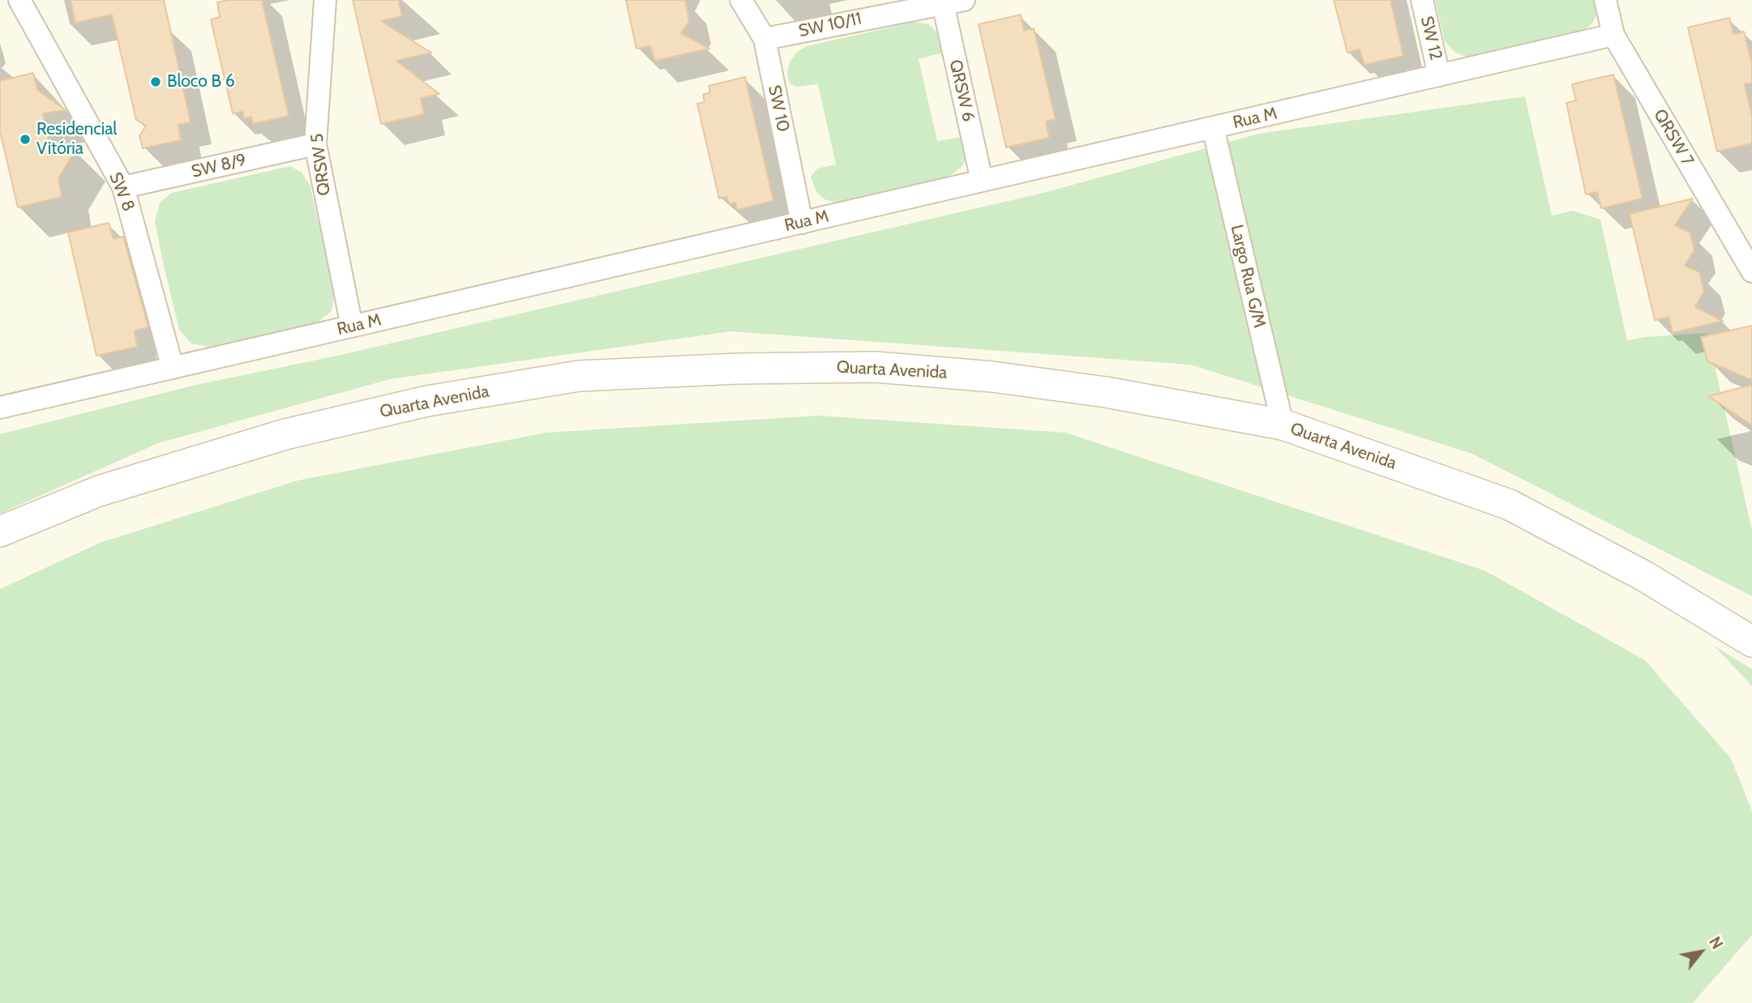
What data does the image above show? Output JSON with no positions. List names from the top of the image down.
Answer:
{
  "streets": {
    "main road": ["Quarta Avenida"],
    "street": [
      "SW 10/11",
      "SW 12",
      "QRSW 6",
      "SW 10",
      "Rua M",
      "QRSW 7",
      "QRSW 5",
      "SW 8/9",
      "SW 8",
      "Largo Rua G/M"
    ]
  },
  "crossings": [
    ["SW 10/11", "QRSW 6"],
    ["SW 10/11", "SW 10"],
    ["SW 12", "Rua M"],
    ["QRSW 6", "Rua M"],
    ["SW 10", "Rua M"],
    ["Rua M", "QRSW 7"],
    ["Rua M", "QRSW 5"],
    ["Rua M", "SW 8"],
    ["Rua M", "Largo Rua G/M"],
    ["QRSW 5", "SW 8/9"],
    ["SW 8/9", "SW 8"],
    ["Largo Rua G/M", "Quarta Avenida"]
  ],
  "places": ["Bloco B 6", "Residencial Vitória"],
  "north": "top right"
}
